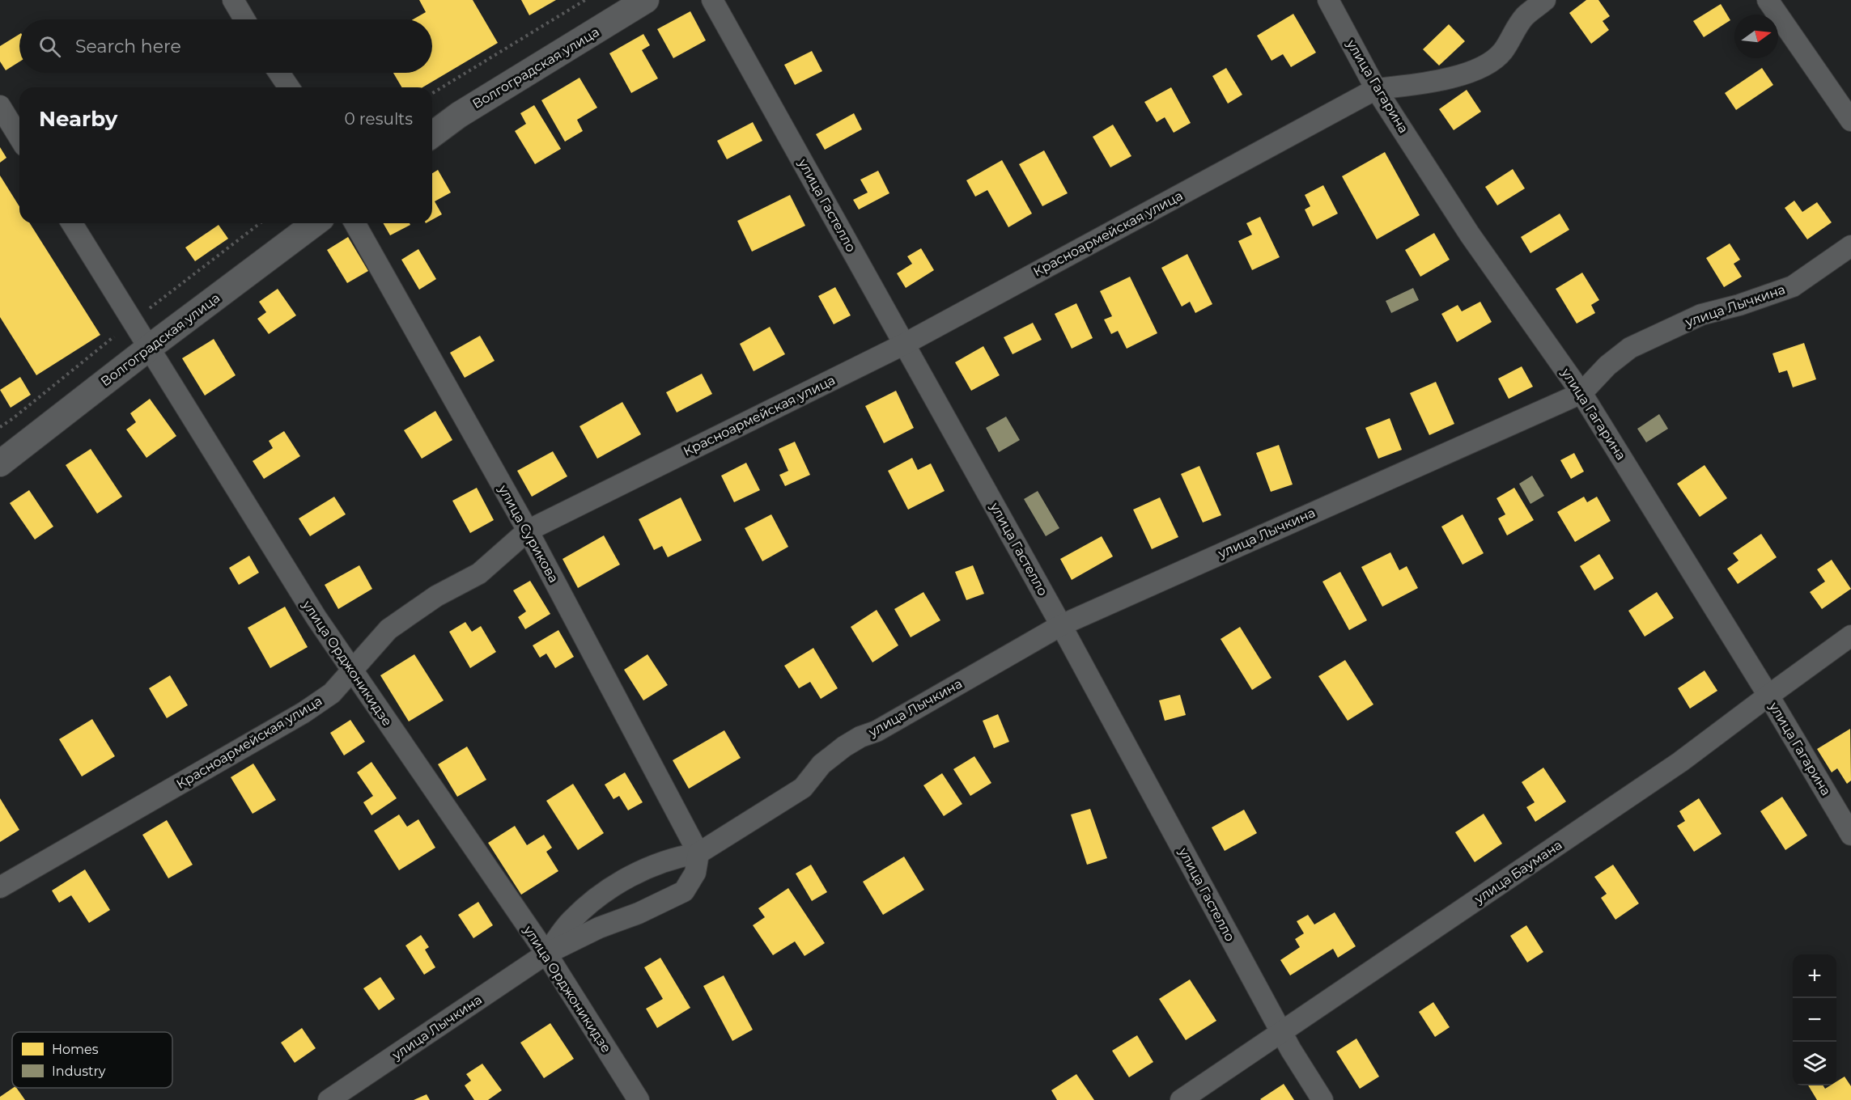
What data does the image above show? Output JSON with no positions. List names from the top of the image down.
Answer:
{
  "streets": {
    "street": [
      "Волгоградская улица",
      "улица Гагарина",
      "улица Гастелло",
      "Красноармейская улица",
      "улица Лычкина",
      "улица Сурикова",
      "улица Орджоникидзе",
      "улица Баумана"
    ]
  },
  "crossings": [
    ["Волгоградская улица", "улица Орджоникидзе"],
    ["улица Гагарина", "Красноармейская улица"],
    ["улица Гагарина", "улица Лычкина"],
    ["улица Гагарина", "улица Баумана"],
    ["улица Гастелло", "Красноармейская улица"],
    ["улица Гастелло", "улица Лычкина"],
    ["улица Гастелло", "улица Баумана"],
    ["Красноармейская улица", "улица Сурикова"],
    ["Красноармейская улица", "улица Орджоникидзе"],
    ["улица Лычкина", "улица Сурикова"],
    ["улица Лычкина", "улица Орджоникидзе"]
  ],
  "legend": ["Homes", "Industry"],
  "north": "right",
  "page": {
    "search": "Search here",
    "heading": ["Nearby", "0 results"],
    "map_buttons": ["+", "−"]
  }
}
